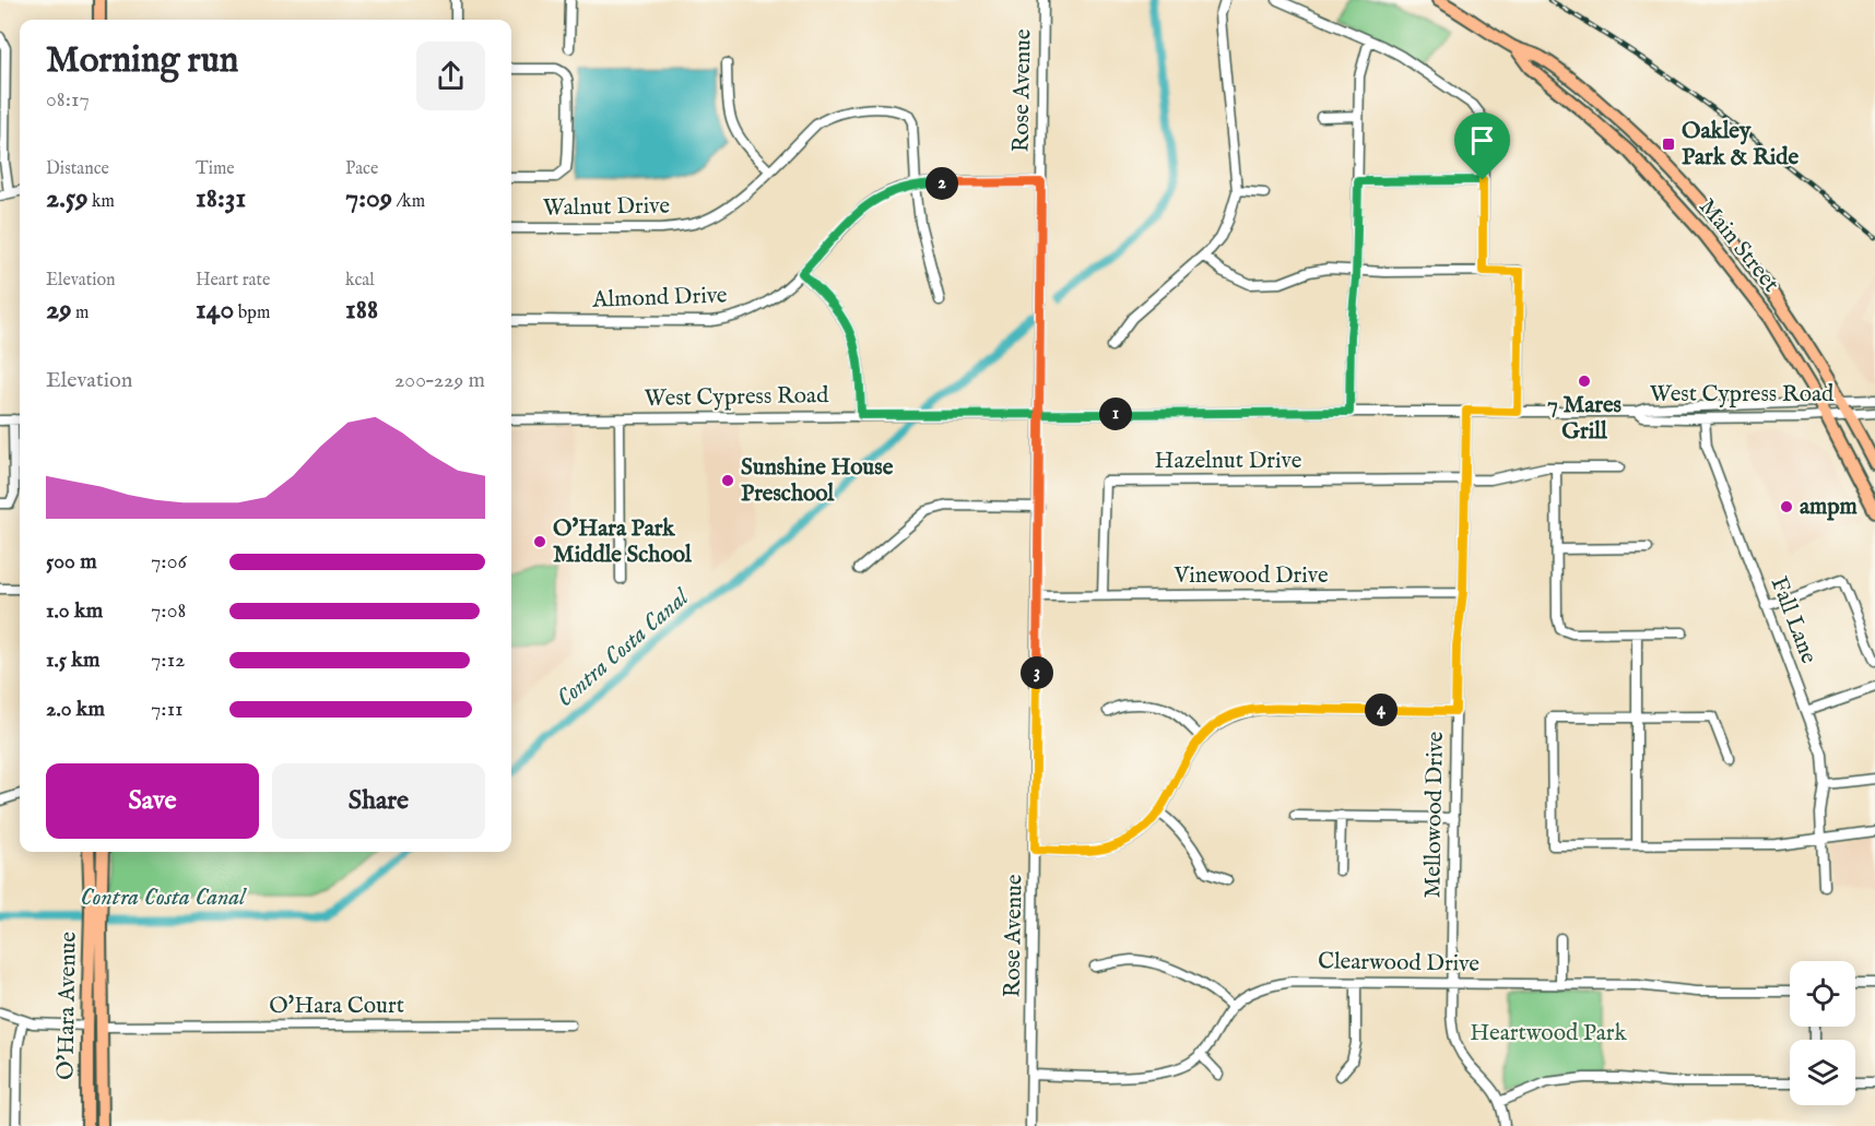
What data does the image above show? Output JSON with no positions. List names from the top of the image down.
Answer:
{
  "streets": {
    "main road": ["Main Street", "O'Hara Avenue"],
    "street": [
      "Rose Avenue",
      "Walnut Drive",
      "Almond Drive",
      "West Cypress Road",
      "Hazelnut Drive",
      "Vinewood Drive",
      "Fall Lane",
      "Mellowood Drive",
      "Clearwood Drive",
      "O'Hara Court"
    ]
  },
  "crossings": [
    ["Rose Avenue", "Almond Drive"],
    ["Rose Avenue", "West Cypress Road"],
    ["Rose Avenue", "Vinewood Drive"],
    ["Rose Avenue", "Clearwood Drive"],
    ["Walnut Drive", "Almond Drive"],
    ["Main Street", "West Cypress Road"],
    ["West Cypress Road", "Fall Lane"],
    ["West Cypress Road", "Mellowood Drive"],
    ["Hazelnut Drive", "Vinewood Drive"],
    ["Hazelnut Drive", "Mellowood Drive"],
    ["Vinewood Drive", "Mellowood Drive"],
    ["Mellowood Drive", "Clearwood Drive"],
    ["O'Hara Avenue", "O'Hara Court"]
  ],
  "water": ["Contra Costa Canal"],
  "parks": ["Heartwood Park"],
  "places": {
    "transit": ["Oakley Park & Ride"],
    "other": [
      "7 Mares Grill",
      "Sunshine House Preschool",
      "ampm",
      "O'Hara Park Middle School"
    ]
  },
  "page": {
    "heading": ["Morning run", "08:17"],
    "stats": [
      ["Distance", "2.59 km"],
      ["Time", "18:31"],
      ["Pace", "7:09 /km"],
      ["Elevation", "29 m"],
      ["Heart rate", "140 bpm"],
      ["kcal", "188"]
    ],
    "pins": [
      "2",
      "1",
      "3",
      "4"
    ],
    "chart": ["Elevation", "200–229 m"],
    "list": [
      {
        "name": "500 m",
        "note": "7:06"
      },
      {
        "name": "1.0 km",
        "note": "7:08"
      },
      {
        "name": "1.5 km",
        "note": "7:12"
      },
      {
        "name": "2.0 km",
        "note": "7:11"
      }
    ],
    "buttons": ["Save", "Share"]
  }
}
